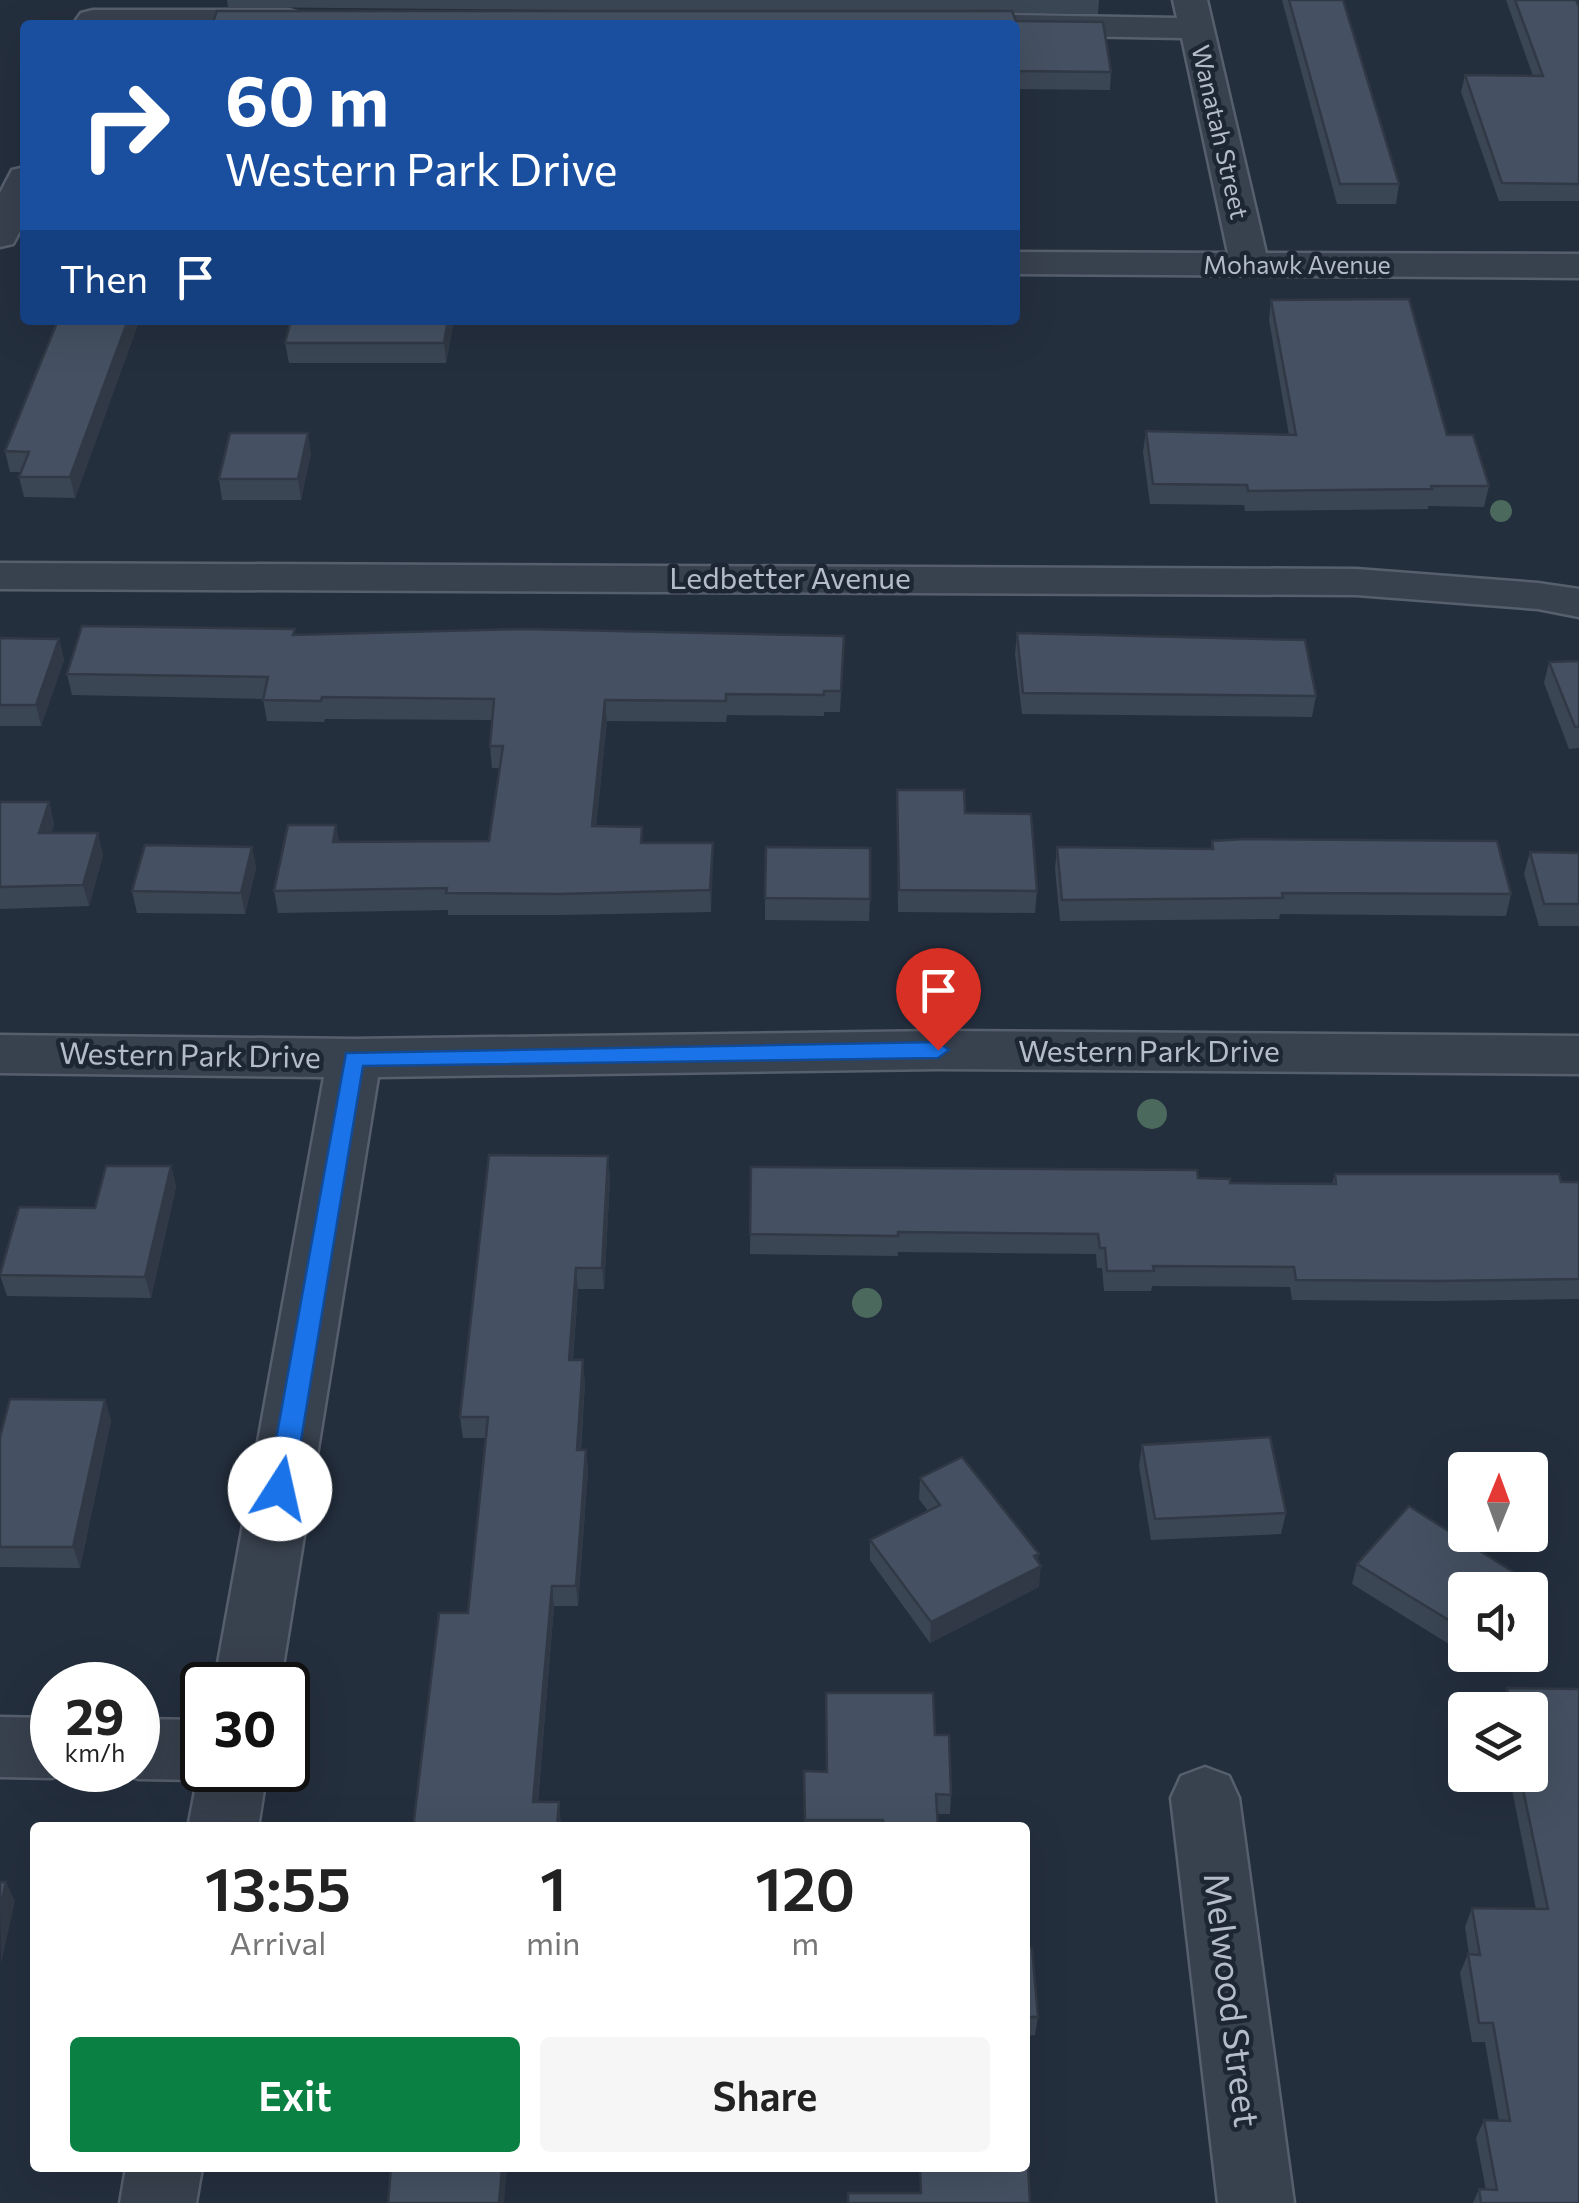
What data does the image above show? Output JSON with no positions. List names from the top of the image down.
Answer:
{
  "streets": {
    "street": [
      "Wanatah Street",
      "Mohawk Avenue",
      "Ledbetter Avenue",
      "Western Park Drive",
      "Melwood Street"
    ]
  },
  "crossings": [
    ["Wanatah Street", "Mohawk Avenue"]
  ],
  "north": "top",
  "page": {
    "turn": ["60 m", "Western Park Drive"],
    "then": "Then",
    "speed": "29 km/h",
    "limit": "30",
    "eta": [
      "13:55",
      "Arrival",
      "1",
      "min",
      "120",
      "m"
    ],
    "buttons": ["Exit", "Share"]
  }
}
